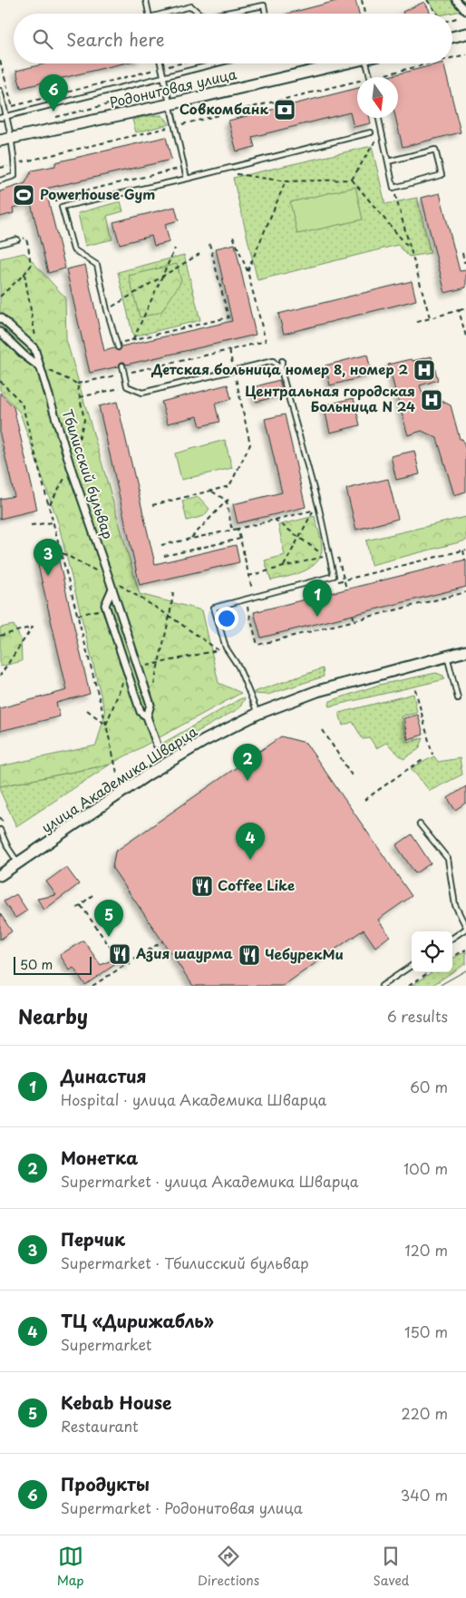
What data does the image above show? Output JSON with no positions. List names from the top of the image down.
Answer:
{
  "streets": {
    "street": ["Родонитовая улица", "Тбилисский бульвар", "улица Академика Шварца"]
  },
  "places": {
    "bank": ["Совкомбанк"],
    "sports": ["Powerhouse Gym"],
    "hospital": ["Детская больница номер 8, номер 2", "Центральная городская Больница N 24"],
    "restaurant": ["Coffee Like", "Азия шаурма", "ЧебурекМи"]
  },
  "scale_bar": "50 m",
  "north": "bottom",
  "page": {
    "search": "Search here",
    "pins": [
      "6",
      "3",
      "1",
      "2",
      "4",
      "5"
    ],
    "scale": "50 m",
    "heading": ["Nearby", "6 results"],
    "list": [
      {
        "mark": "1",
        "name": "Династия",
        "note": "Hospital · улица Академика Шварца",
        "value": "60 m"
      },
      {
        "mark": "2",
        "name": "Монетка",
        "note": "Supermarket · улица Академика Шварца",
        "value": "100 m"
      },
      {
        "mark": "3",
        "name": "Перчик",
        "note": "Supermarket · Тбилисский бульвар",
        "value": "120 m"
      },
      {
        "mark": "4",
        "name": "ТЦ «Дирижабль»",
        "note": "Supermarket",
        "value": "150 m"
      },
      {
        "mark": "5",
        "name": "Kebab House",
        "note": "Restaurant",
        "value": "220 m"
      },
      {
        "mark": "6",
        "name": "Продукты",
        "note": "Supermarket · Родонитовая улица",
        "value": "340 m"
      }
    ],
    "nav": ["Map", "Directions", "Saved"]
  }
}
